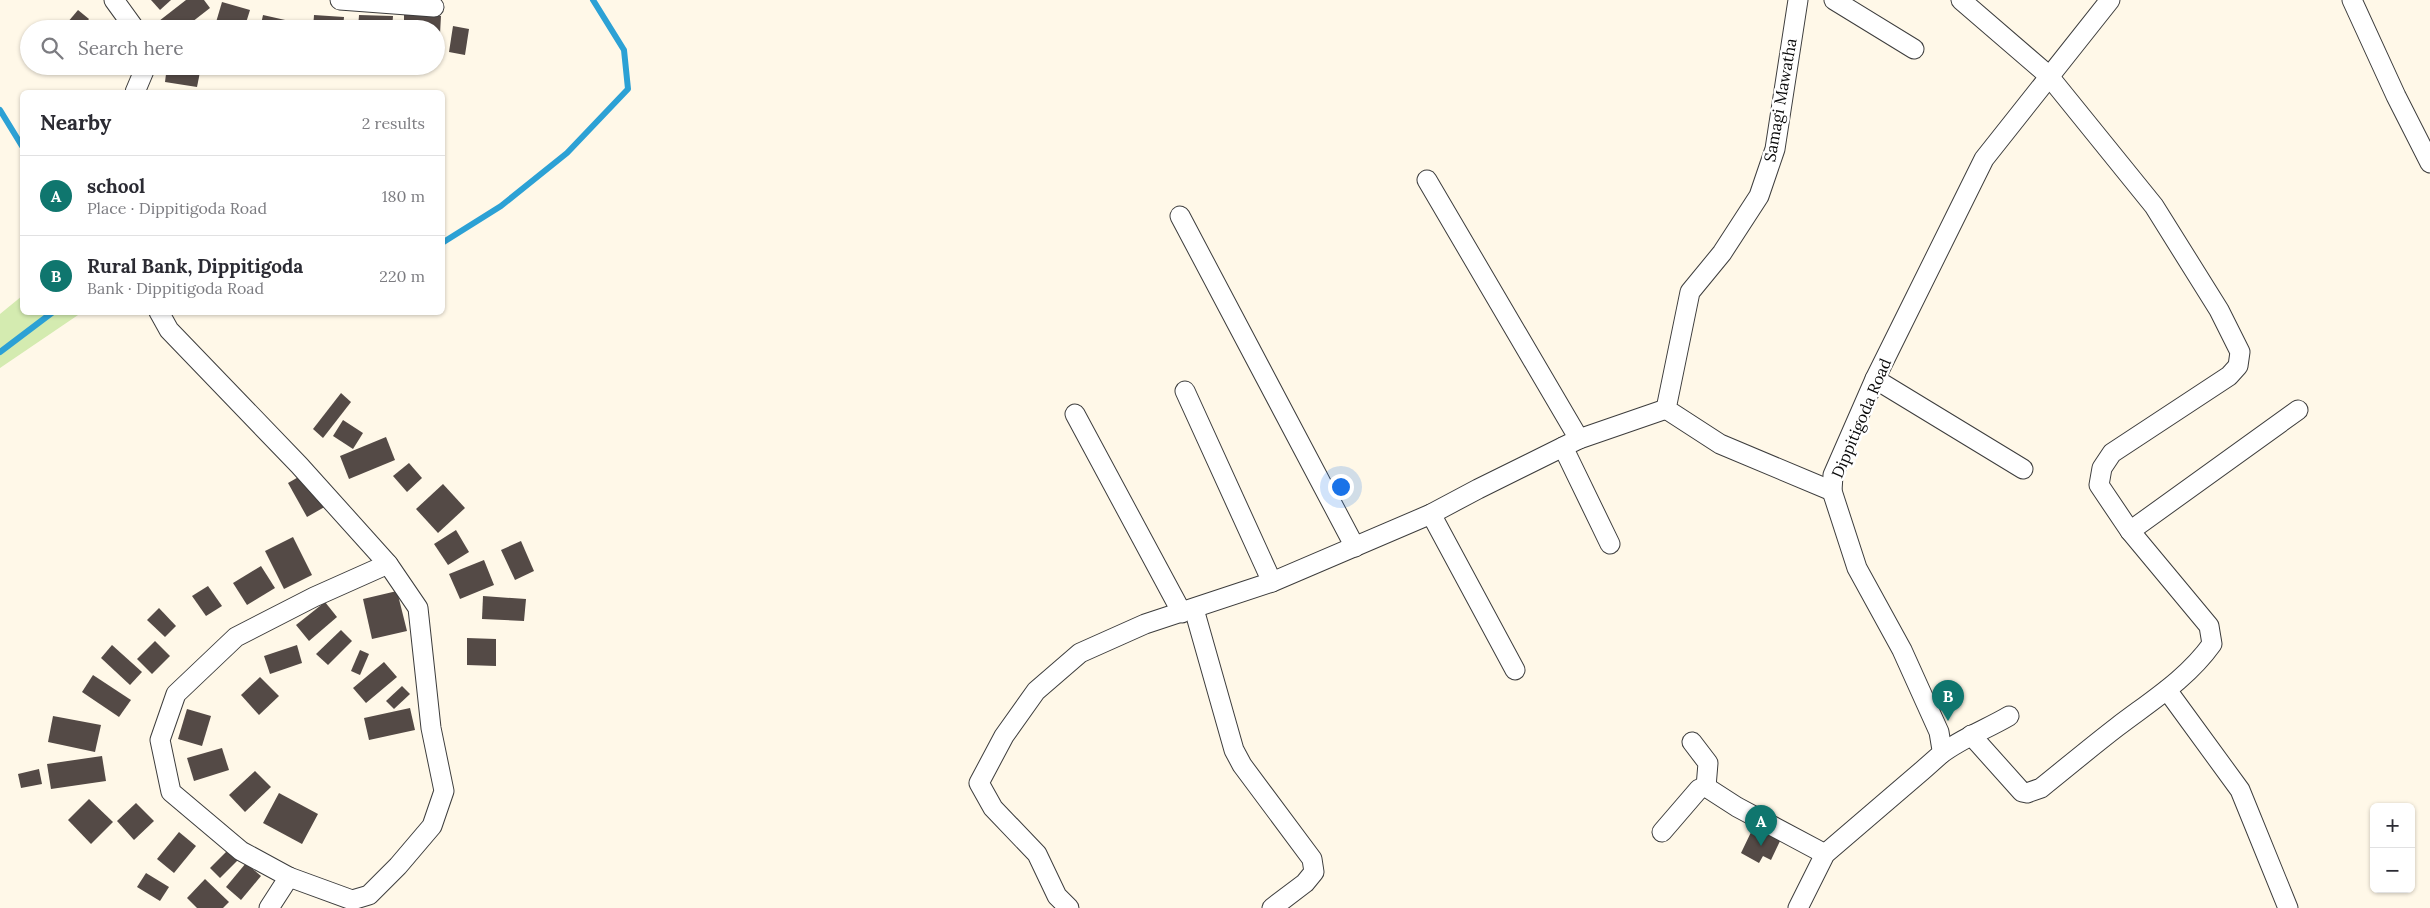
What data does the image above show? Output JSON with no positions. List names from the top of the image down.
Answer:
{
  "streets": {
    "street": ["Samagi Mawatha", "Dippitigoda Road"]
  },
  "page": {
    "search": "Search here",
    "heading": ["Nearby", "2 results"],
    "list": [
      {
        "mark": "A",
        "name": "school",
        "note": "Place · Dippitigoda Road",
        "value": "180 m"
      },
      {
        "mark": "B",
        "name": "Rural Bank, Dippitigoda",
        "note": "Bank · Dippitigoda Road",
        "value": "220 m"
      }
    ],
    "pins": ["B", "A"],
    "map_buttons": ["+", "−"]
  }
}
